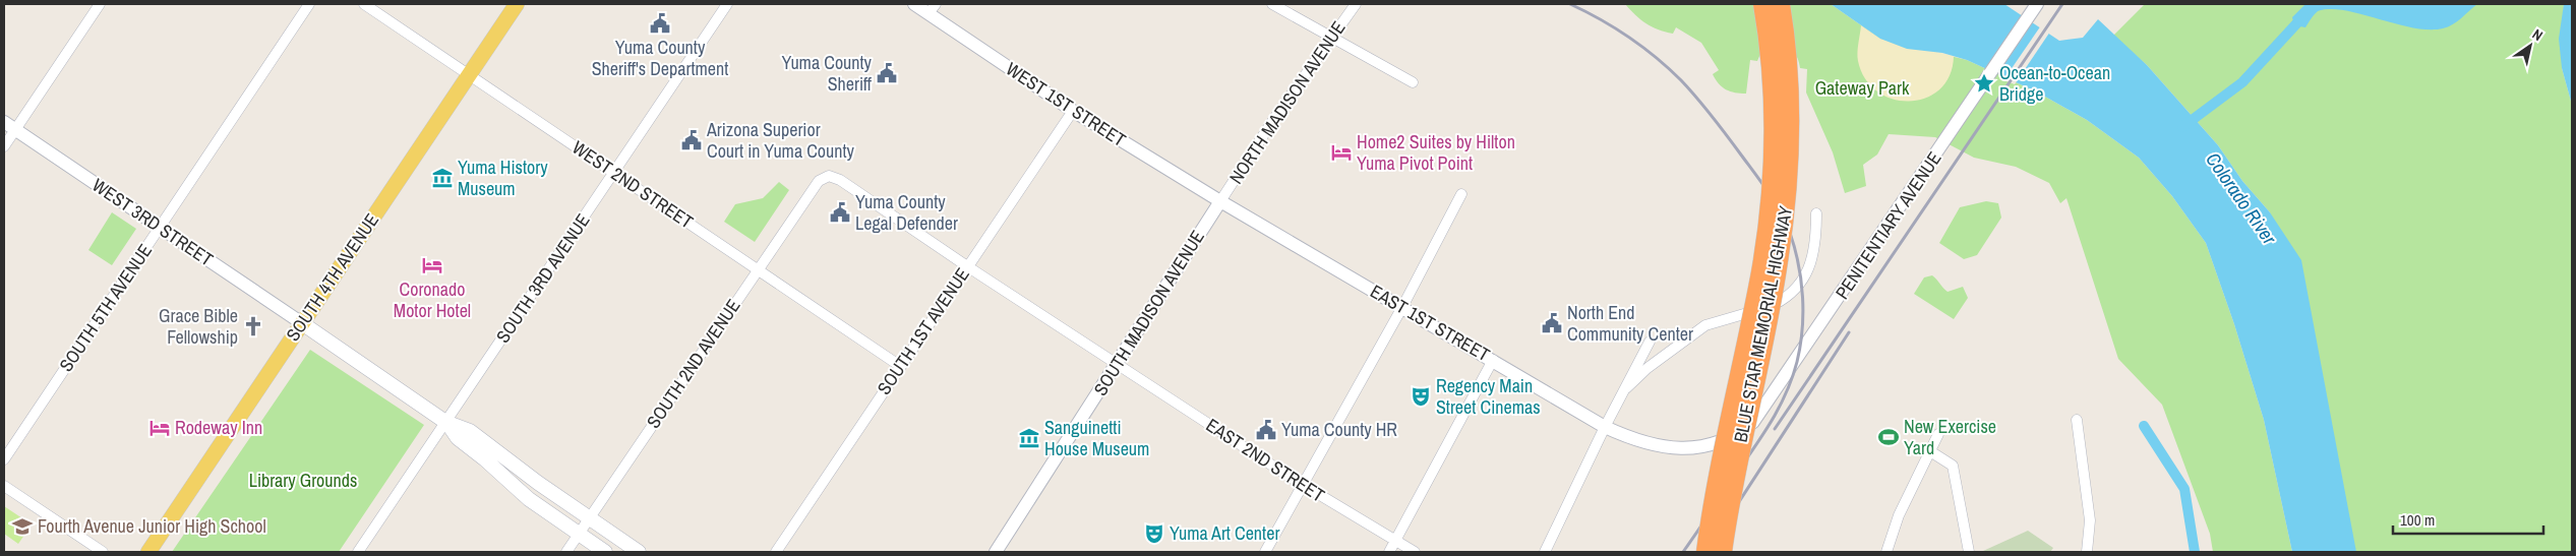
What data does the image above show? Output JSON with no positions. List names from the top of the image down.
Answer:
{
  "streets": {
    "highway": ["BLUE STAR MEMORIAL HIGHWAY"],
    "main road": ["SOUTH 4TH AVENUE"],
    "street": [
      "NORTH MADISON AVENUE",
      "WEST 1ST STREET",
      "WEST 2ND STREET",
      "WEST 3RD STREET",
      "PENITENTIARY AVENUE",
      "SOUTH 3RD AVENUE",
      "SOUTH 5TH AVENUE",
      "SOUTH MADISON AVENUE",
      "EAST 1ST STREET",
      "SOUTH 1ST AVENUE",
      "SOUTH 2ND AVENUE",
      "EAST 2ND STREET"
    ]
  },
  "crossings": [
    ["NORTH MADISON AVENUE", "WEST 1ST STREET"],
    ["NORTH MADISON AVENUE", "SOUTH MADISON AVENUE"],
    ["NORTH MADISON AVENUE", "EAST 1ST STREET"],
    ["WEST 1ST STREET", "SOUTH MADISON AVENUE"],
    ["WEST 1ST STREET", "EAST 1ST STREET"],
    ["WEST 1ST STREET", "SOUTH 1ST AVENUE"],
    ["WEST 2ND STREET", "SOUTH 4TH AVENUE"],
    ["WEST 2ND STREET", "SOUTH 3RD AVENUE"],
    ["WEST 2ND STREET", "SOUTH 1ST AVENUE"],
    ["WEST 2ND STREET", "SOUTH 2ND AVENUE"],
    ["WEST 3RD STREET", "SOUTH 4TH AVENUE"],
    ["WEST 3RD STREET", "SOUTH 5TH AVENUE"],
    ["PENITENTIARY AVENUE", "EAST 1ST STREET"],
    ["SOUTH MADISON AVENUE", "EAST 1ST STREET"],
    ["SOUTH MADISON AVENUE", "EAST 2ND STREET"],
    ["SOUTH 1ST AVENUE", "SOUTH 2ND AVENUE"]
  ],
  "water": ["Colorado River"],
  "parks": ["Gateway Park", "Library Grounds"],
  "places": {
    "public building": [
      "Yuma County Sheriff's Department",
      "Yuma County Sheriff",
      "Arizona Superior Court in Yuma County",
      "Yuma County Legal Defender",
      "North End Community Center",
      "Yuma County HR"
    ],
    "place": ["Ocean-to-Ocean Bridge"],
    "hotel": ["Home2 Suites by Hilton Yuma Pivot Point", "Coronado Motor Hotel", "Rodeway Inn"],
    "museum": ["Yuma History Museum", "Sanguinetti House Museum"],
    "church": ["Grace Bible Fellowship"],
    "theatre": ["Regency Main Street Cinemas", "Yuma Art Center"],
    "sports": ["New Exercise Yard"],
    "school or university": ["Fourth Avenue Junior High School"]
  },
  "scale_bar": "100 m",
  "north": "top right"
}
